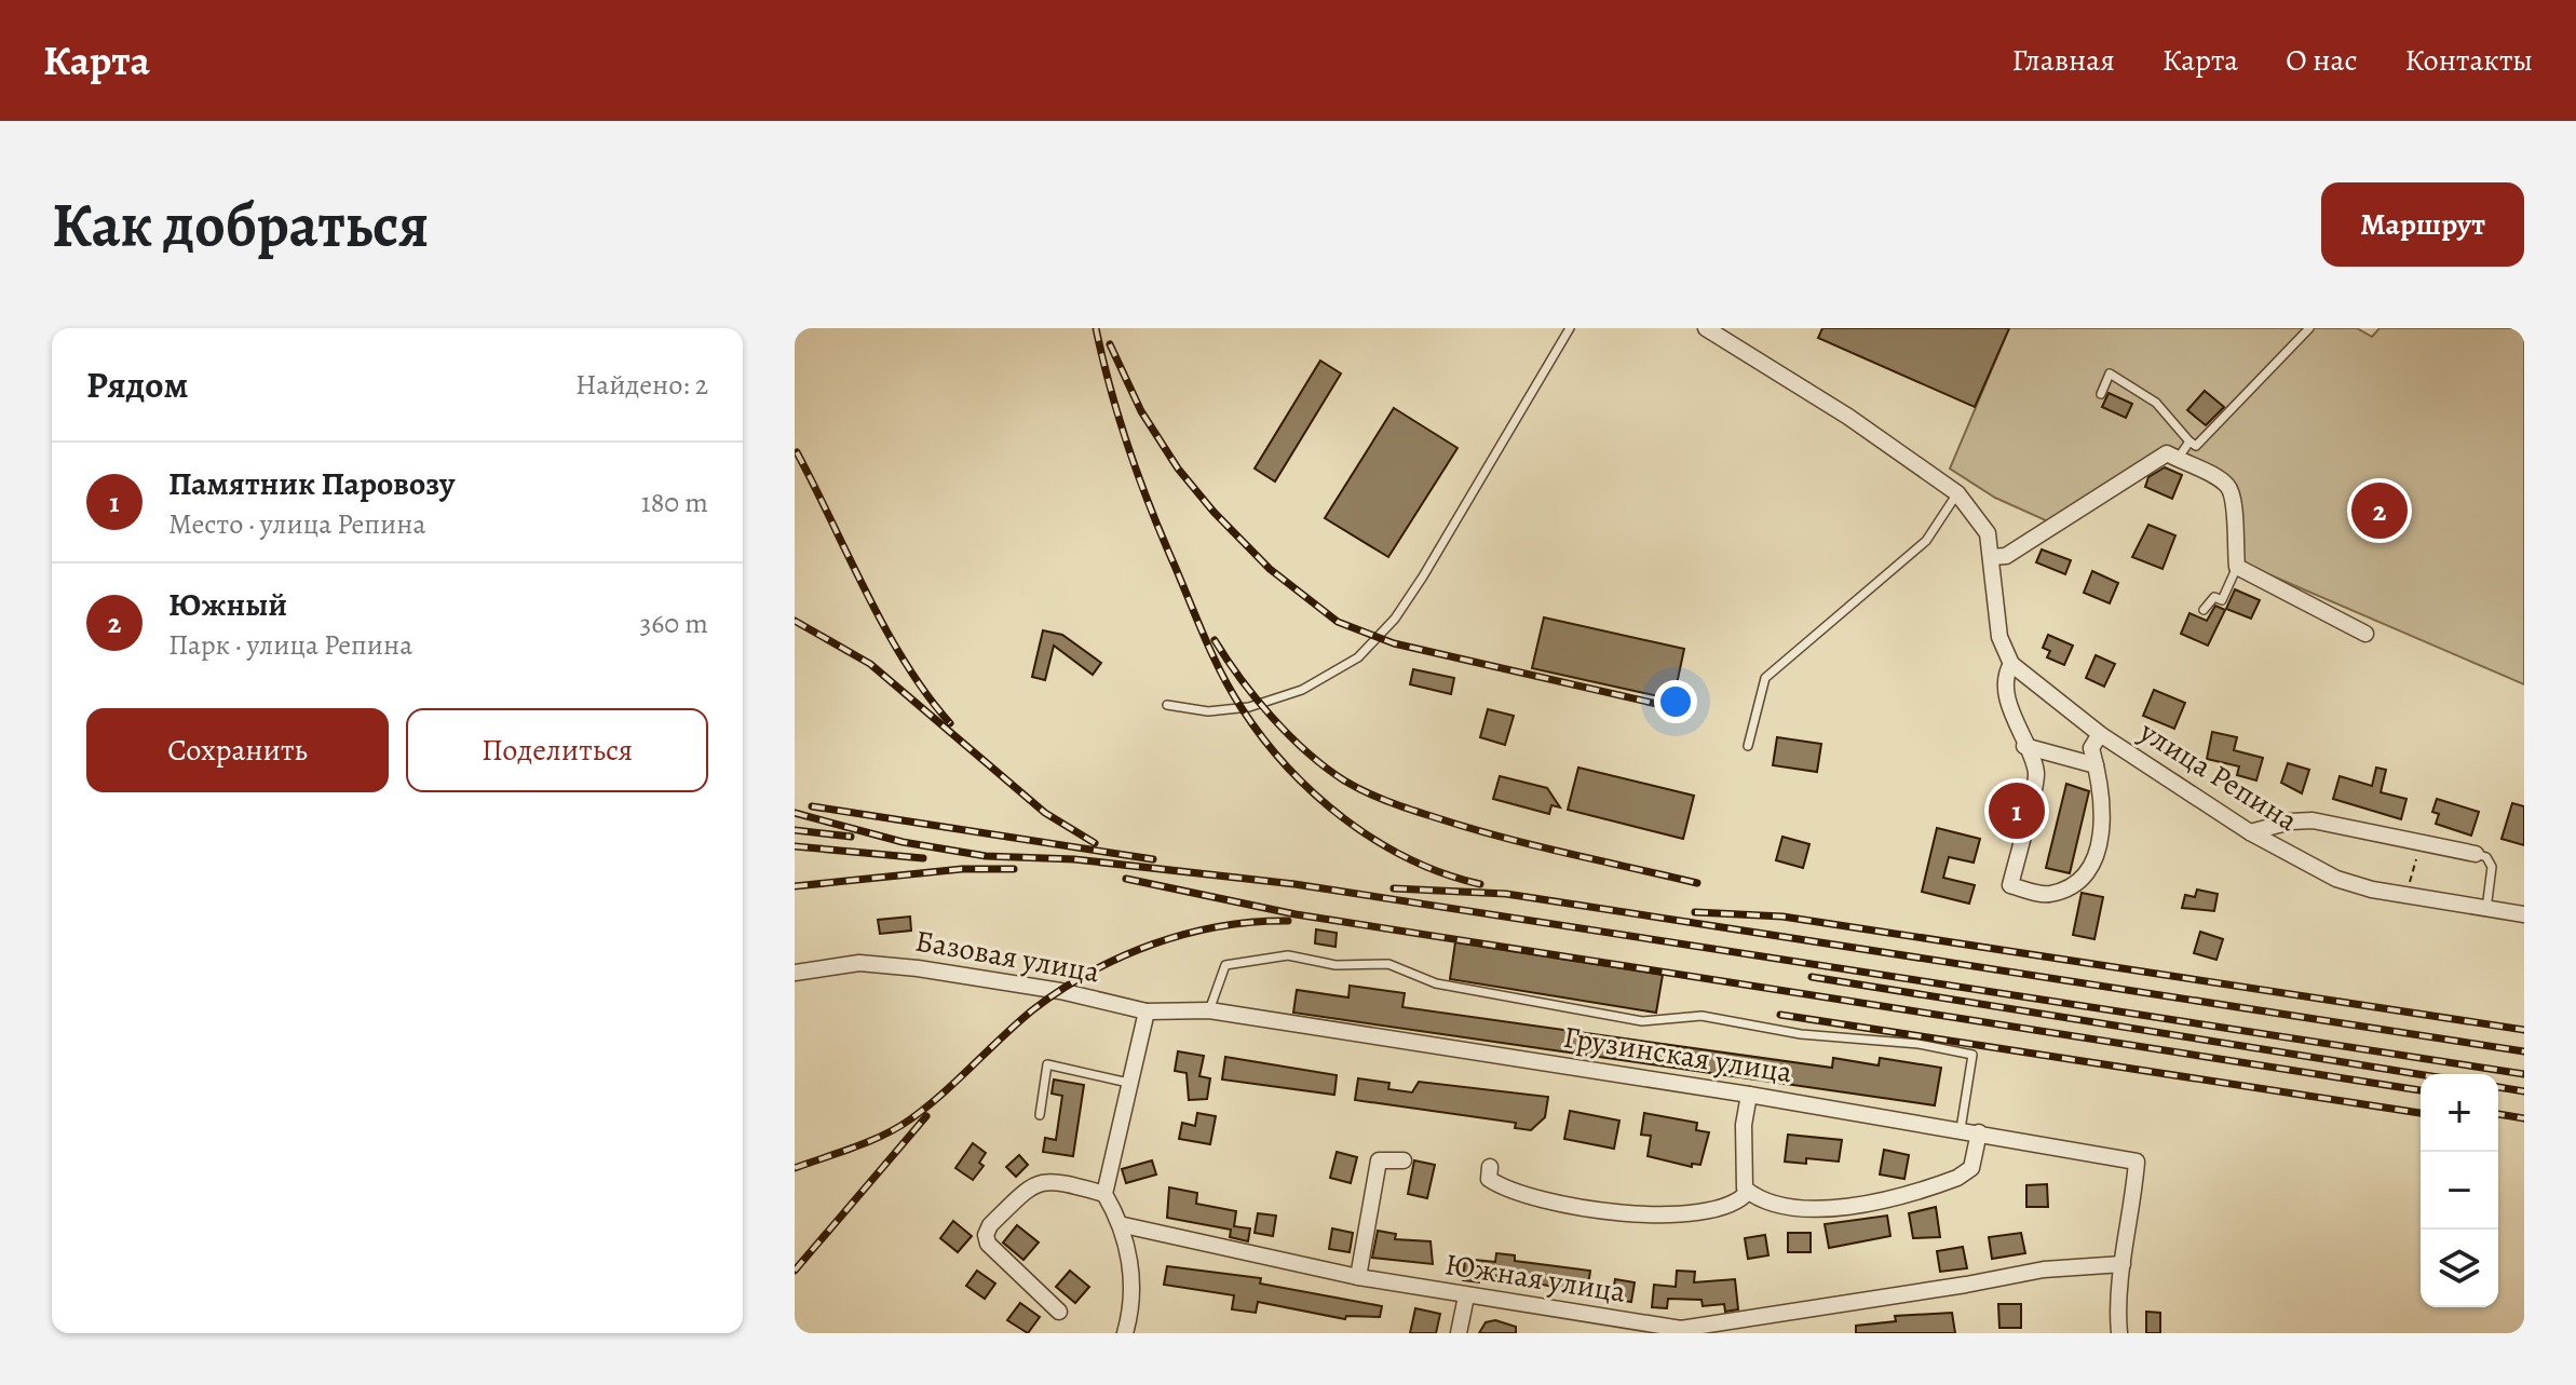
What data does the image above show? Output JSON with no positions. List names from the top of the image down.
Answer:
{
  "streets": {
    "street": [
      "улица Репина",
      "Базовая улица",
      "Грузинская улица",
      "Южная улица"
    ]
  },
  "crossings": [
    ["Базовая улица", "Грузинская улица"],
    ["Грузинская улица", "Южная улица"]
  ],
  "page": {
    "header": "Карта",
    "nav": [
      "Главная",
      "Карта",
      "О нас",
      "Контакты"
    ],
    "buttons": [
      "Маршрут",
      ["Сохранить", "Поделиться"]
    ],
    "title": "Как добраться",
    "heading": ["Рядом", "Найдено: 2"],
    "list": [
      {
        "mark": "1",
        "name": "Памятник Паровозу",
        "note": "Место · улица Репина",
        "value": "180 m"
      },
      {
        "mark": "2",
        "name": "Южный",
        "note": "Парк · улица Репина",
        "value": "360 m"
      }
    ],
    "pins": ["2", "1"],
    "map_buttons": ["+", "−"]
  }
}
